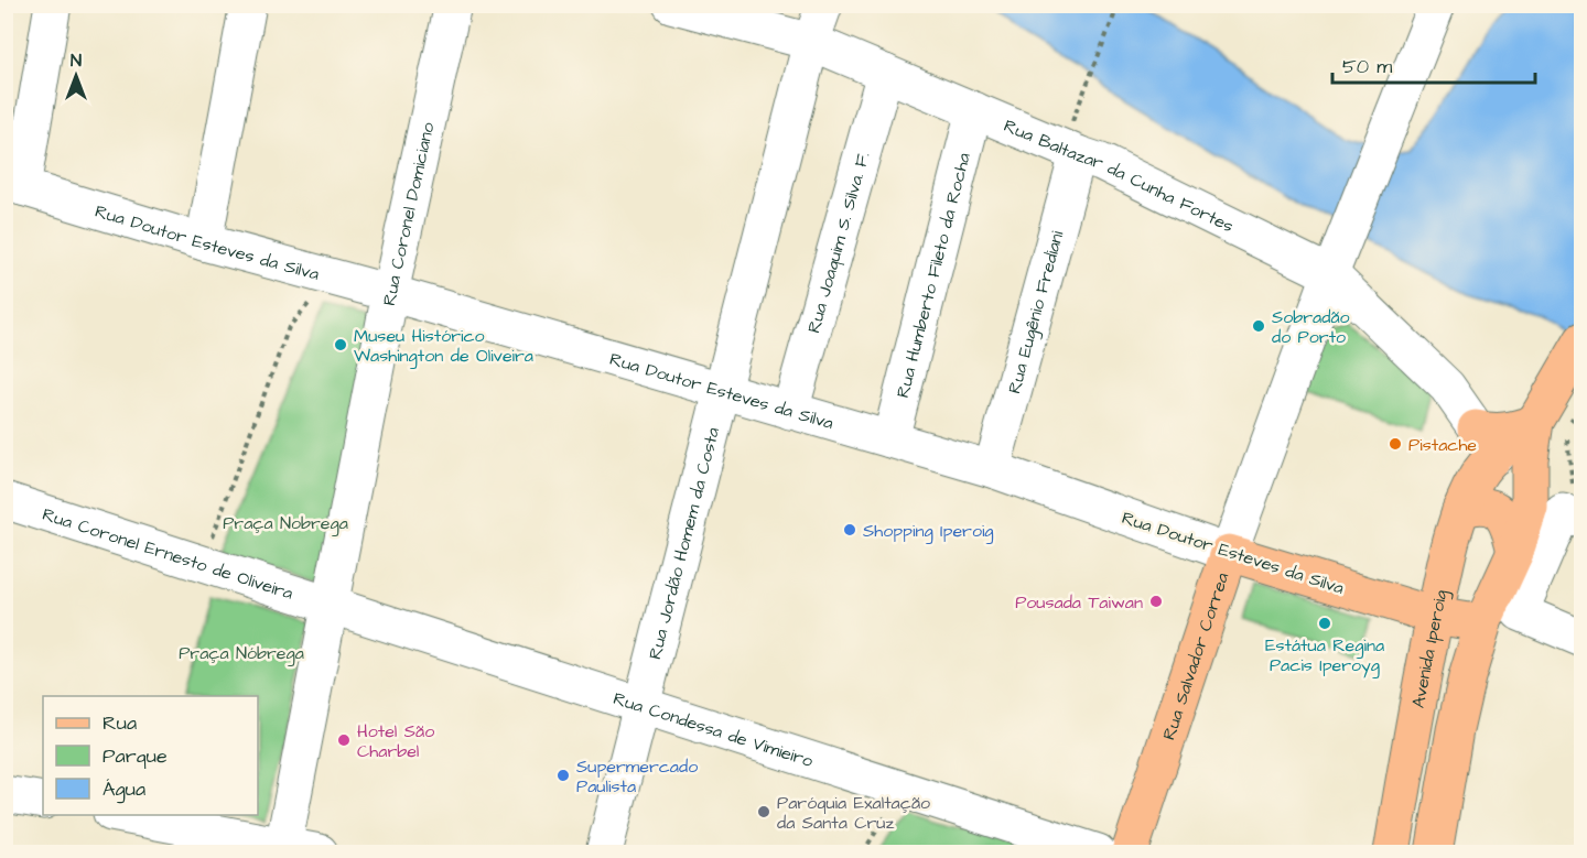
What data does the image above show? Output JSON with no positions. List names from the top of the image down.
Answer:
{
  "streets": {
    "main road": ["Rua Doutor Esteves da Silva", "Avenida Iperoig", "Rua Salvador Correa"],
    "street": [
      "Rua Baltazar da Cunha Fortes",
      "Rua Coronel Domiciano",
      "Rua Joaquim S. Silva. F.",
      "Rua Humberto Fileto da Rocha",
      "Rua Eugênio Frediani",
      "Rua Jordão Homem da Costa",
      "Rua Coronel Ernesto de Oliveira",
      "Rua Condessa de Vimieiro"
    ]
  },
  "crossings": [
    ["Rua Baltazar da Cunha Fortes", "Rua Joaquim S. Silva. F."],
    ["Rua Baltazar da Cunha Fortes", "Rua Humberto Fileto da Rocha"],
    ["Rua Baltazar da Cunha Fortes", "Rua Eugênio Frediani"],
    ["Rua Baltazar da Cunha Fortes", "Rua Jordão Homem da Costa"],
    ["Rua Baltazar da Cunha Fortes", "Avenida Iperoig"],
    ["Rua Baltazar da Cunha Fortes", "Rua Salvador Correa"],
    ["Rua Coronel Domiciano", "Rua Doutor Esteves da Silva"],
    ["Rua Coronel Domiciano", "Rua Coronel Ernesto de Oliveira"],
    ["Rua Coronel Domiciano", "Rua Condessa de Vimieiro"],
    ["Rua Doutor Esteves da Silva", "Rua Joaquim S. Silva. F."],
    ["Rua Doutor Esteves da Silva", "Rua Humberto Fileto da Rocha"],
    ["Rua Doutor Esteves da Silva", "Rua Eugênio Frediani"],
    ["Rua Doutor Esteves da Silva", "Rua Jordão Homem da Costa"],
    ["Rua Doutor Esteves da Silva", "Avenida Iperoig"],
    ["Rua Doutor Esteves da Silva", "Rua Salvador Correa"],
    ["Rua Jordão Homem da Costa", "Rua Condessa de Vimieiro"],
    ["Rua Coronel Ernesto de Oliveira", "Rua Condessa de Vimieiro"]
  ],
  "parks": ["Praça Nobrega", "Praça Nóbrega"],
  "places": [
    "Sobradão do Porto",
    "Museu Histórico Washington de Oliveira",
    "Pistache",
    "Shopping Iperoig",
    "Pousada Taiwan",
    "Estátua Regina Pacis Iperoyg",
    "Hotel São Charbel",
    "Supermercado Paulista",
    "Paróquia Exaltação da Santa Cruz"
  ],
  "legend": ["Rua", "Parque", "Água"],
  "scale_bar": "50 m",
  "north": "top"
}
